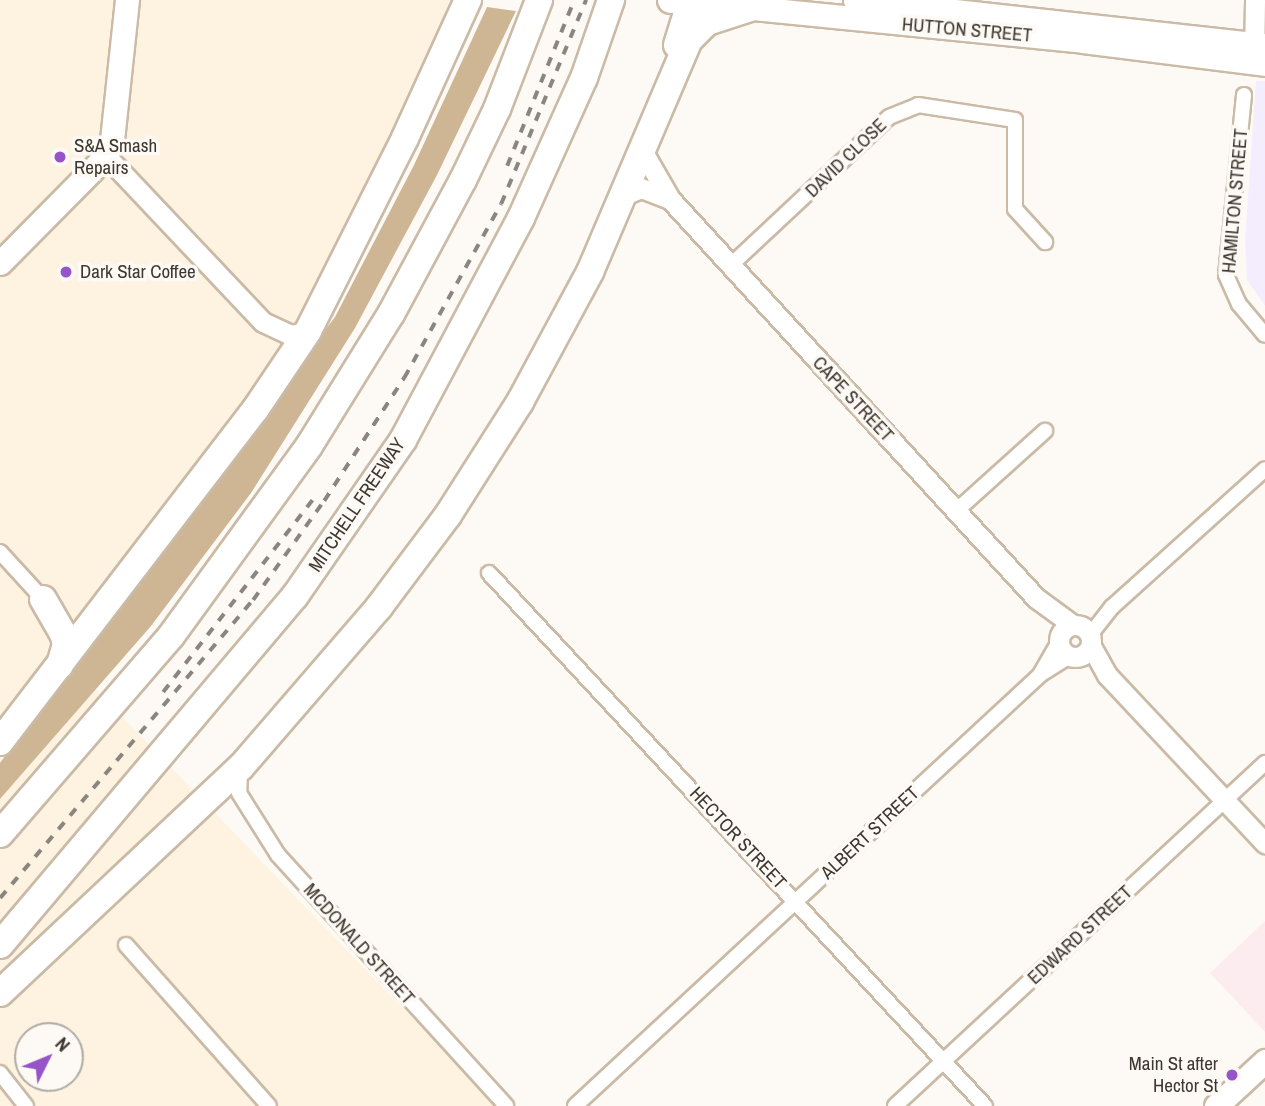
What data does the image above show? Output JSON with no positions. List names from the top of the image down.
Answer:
{
  "streets": {
    "highway": ["MITCHELL FREEWAY"],
    "main road": ["HUTTON STREET"],
    "street": [
      "DAVID CLOSE",
      "HAMILTON STREET",
      "CAPE STREET",
      "ALBERT STREET",
      "HECTOR STREET",
      "EDWARD STREET",
      "MCDONALD STREET"
    ]
  },
  "crossings": [
    ["DAVID CLOSE", "CAPE STREET"],
    ["CAPE STREET", "ALBERT STREET"],
    ["CAPE STREET", "EDWARD STREET"],
    ["ALBERT STREET", "HECTOR STREET"],
    ["HECTOR STREET", "EDWARD STREET"]
  ],
  "places": ["S&A Smash Repairs", "Dark Star Coffee", "Main St after Hector St"],
  "north": "top right"
}
